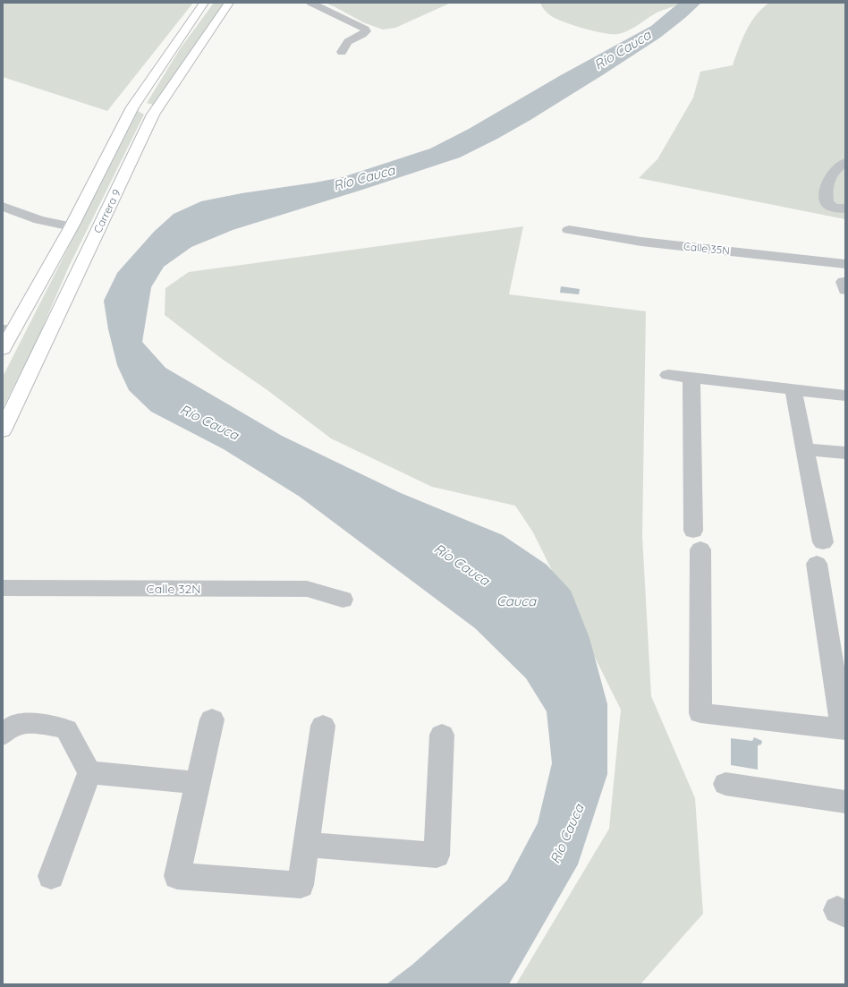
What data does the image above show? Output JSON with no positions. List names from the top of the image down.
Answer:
{
  "streets": {
    "main road": ["Carrera 9"],
    "street": ["Calle 35N", "Calle 32N"]
  },
  "water": ["Río Cauca", "Cauca"]
}
